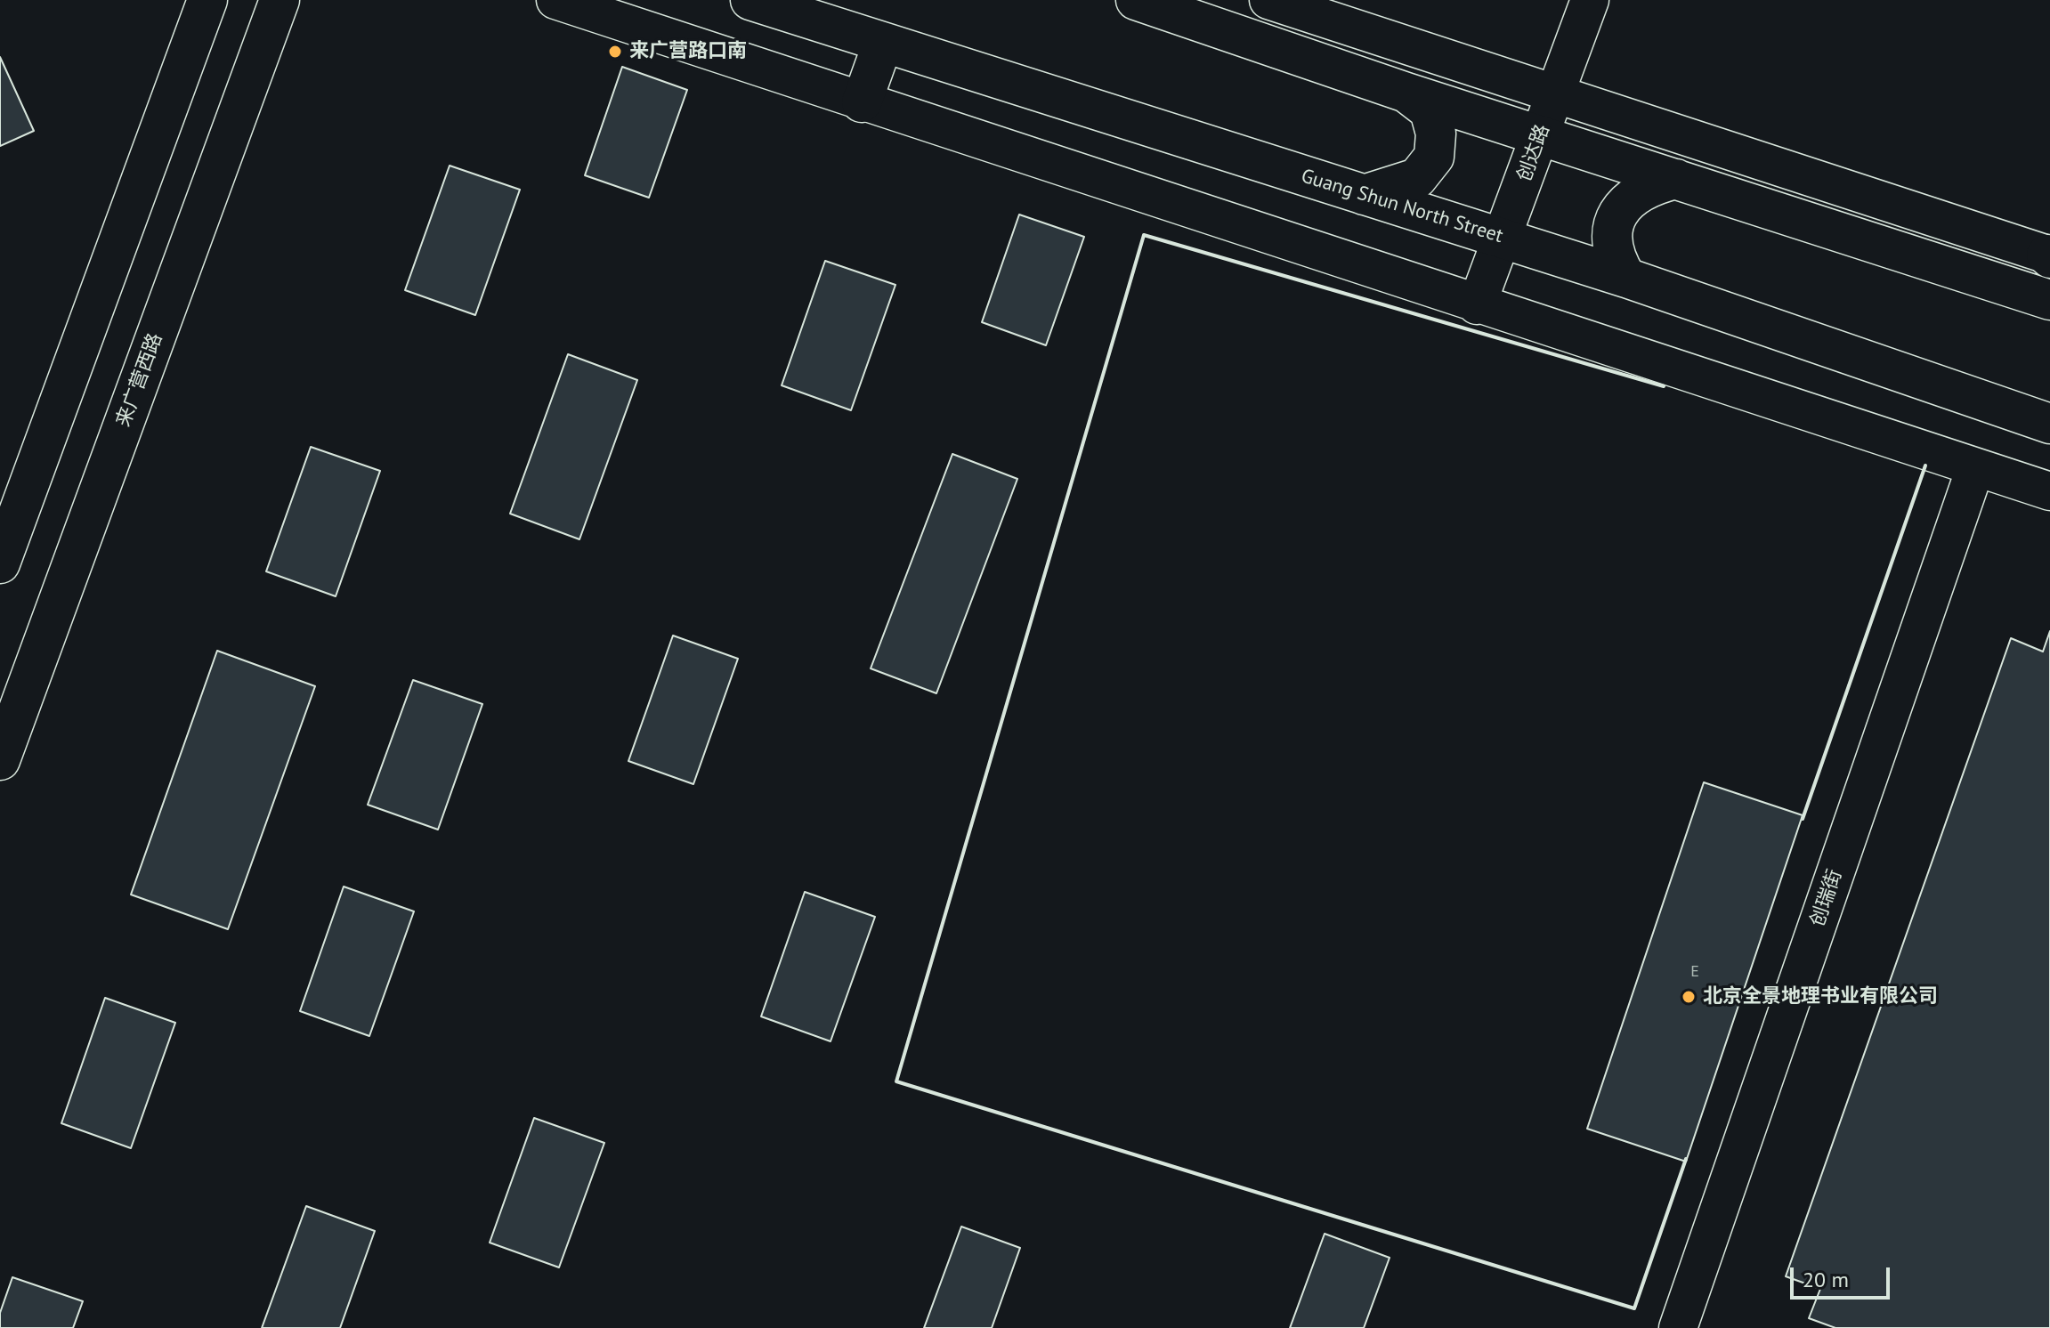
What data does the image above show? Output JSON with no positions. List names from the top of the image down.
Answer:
{
  "streets": {
    "main road": ["Guang Shun North Street", "来广营西路"],
    "street": ["创达路", "创瑞街"]
  },
  "crossings": [
    ["创达路", "Guang Shun North Street"]
  ],
  "places": ["来广营路口南", "北京全景地理书业有限公司"],
  "house_numbers": ["E"],
  "scale_bar": "20 m"
}
